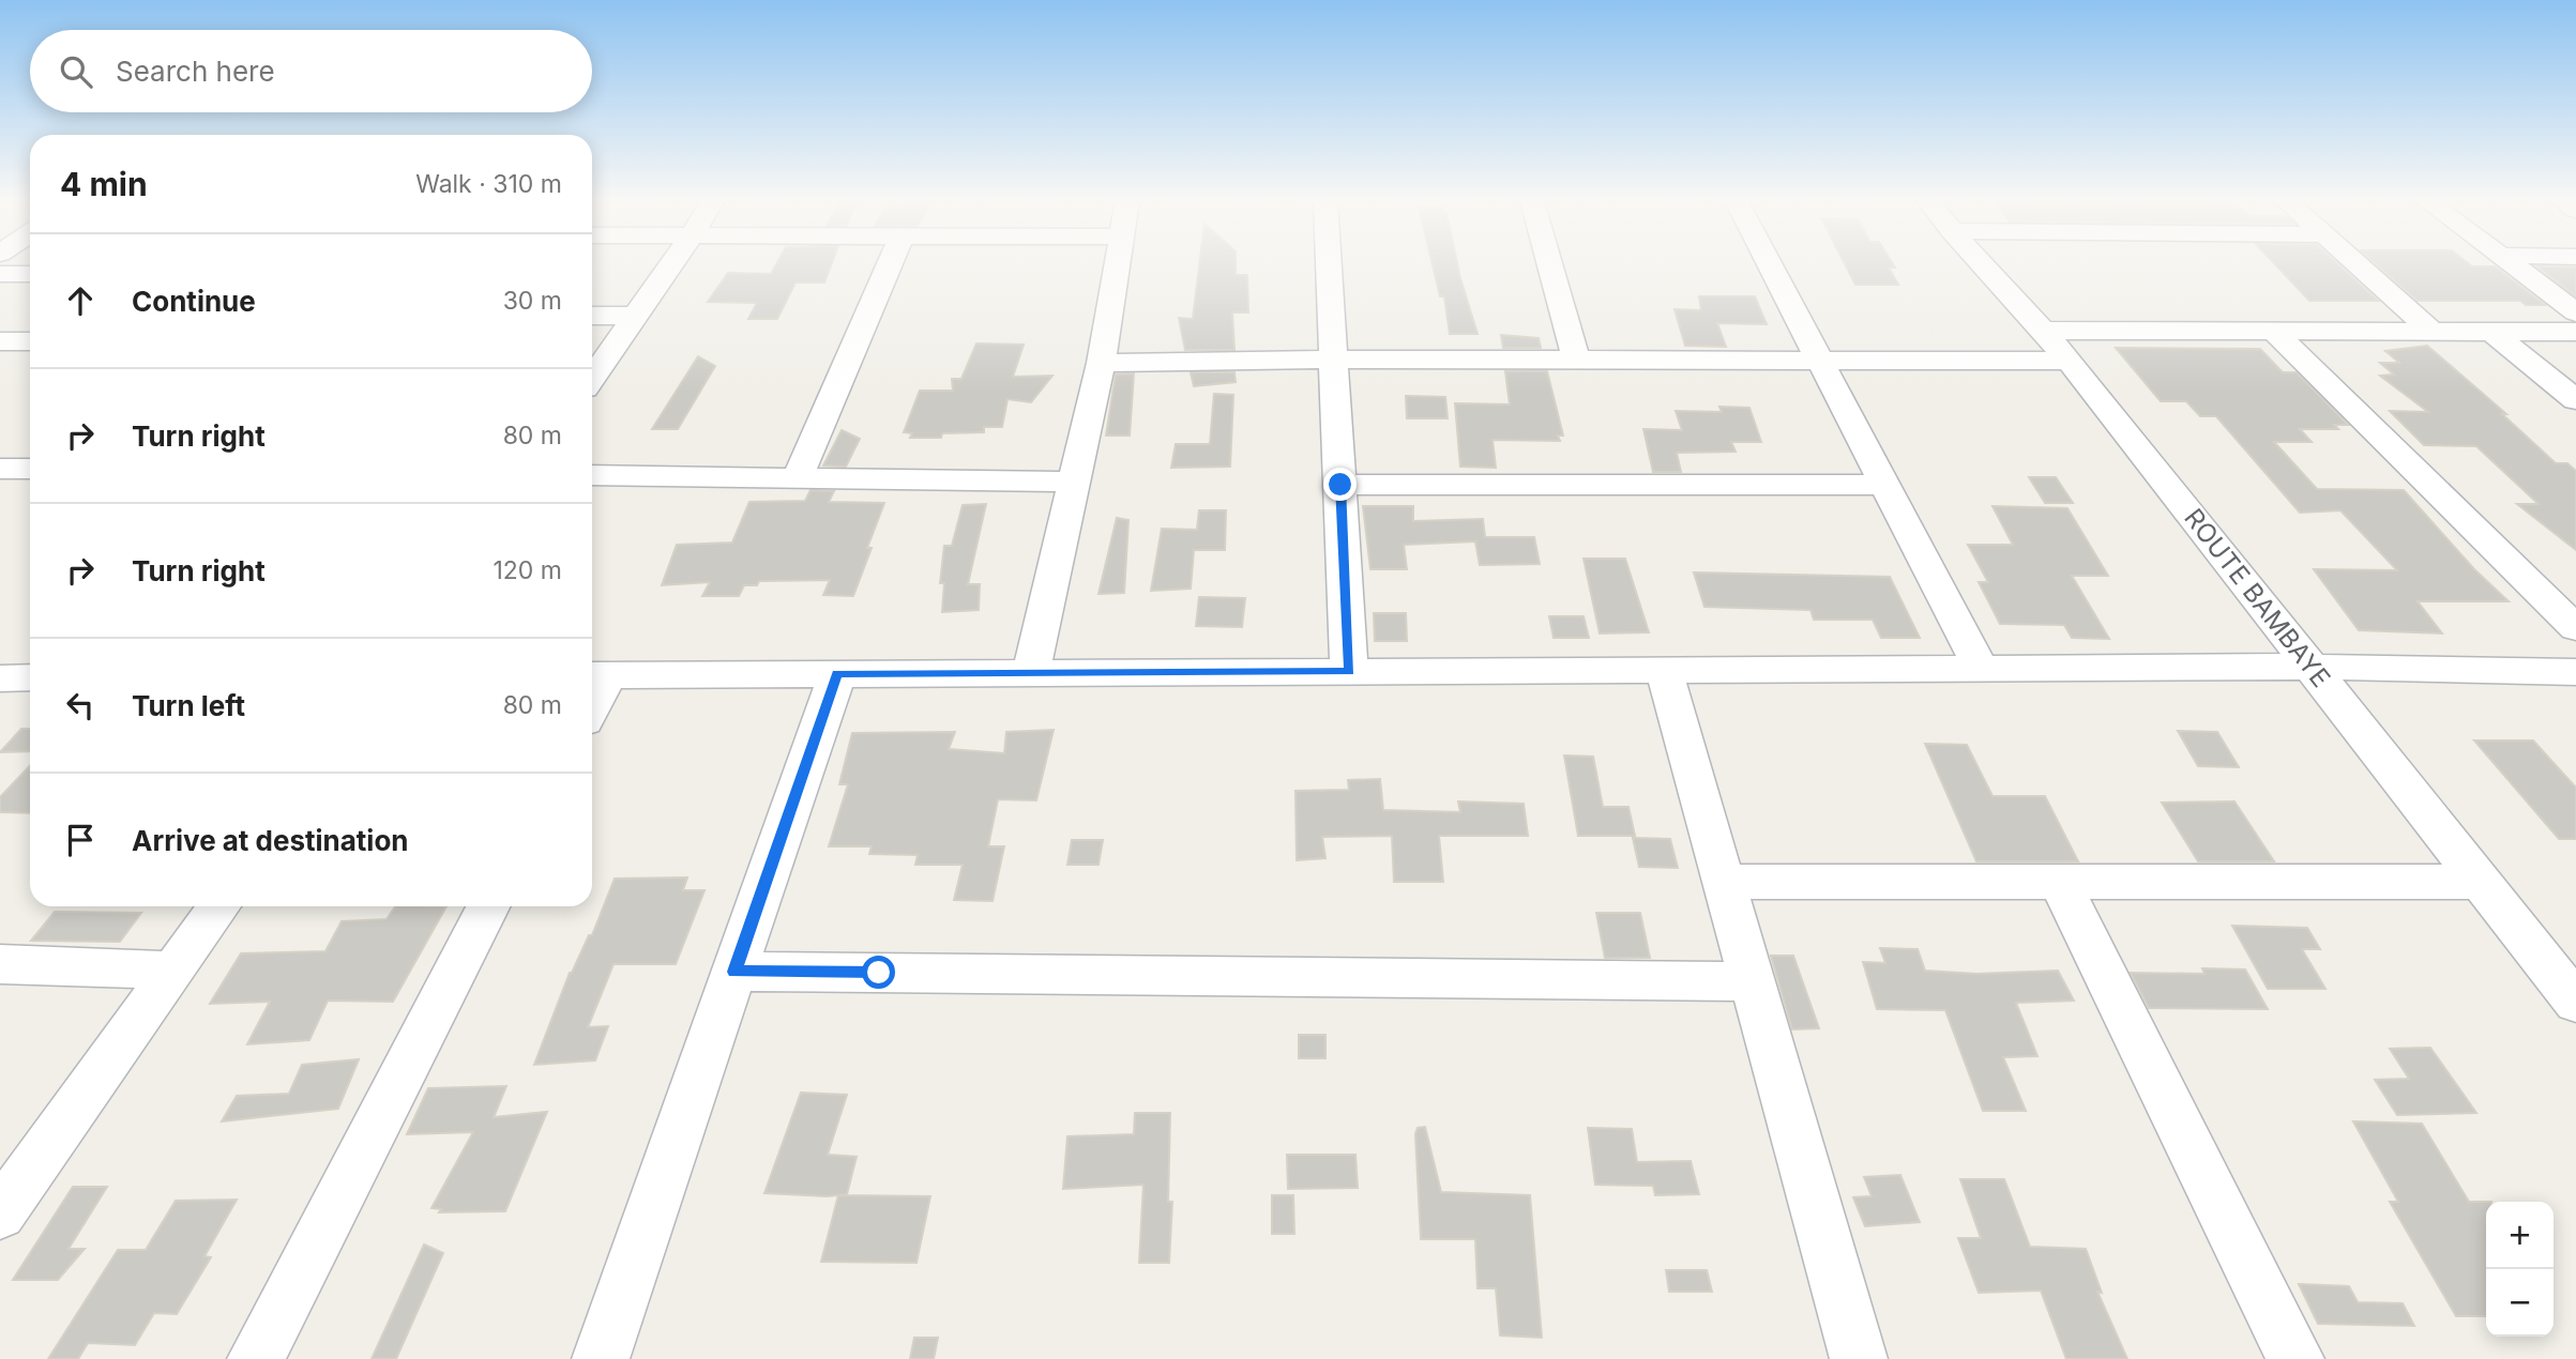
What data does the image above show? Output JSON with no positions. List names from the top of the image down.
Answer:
{
  "streets": {
    "street": ["ROUTE BAMBAYE"]
  },
  "page": {
    "search": "Search here",
    "heading": ["4 min", "Walk · 310 m"],
    "list": [
      ["Continue", "30 m"],
      ["Turn right", "80 m"],
      ["Turn right", "120 m"],
      ["Turn left", "80 m"],
      "Arrive at destination"
    ],
    "map_buttons": ["+", "−"]
  }
}
